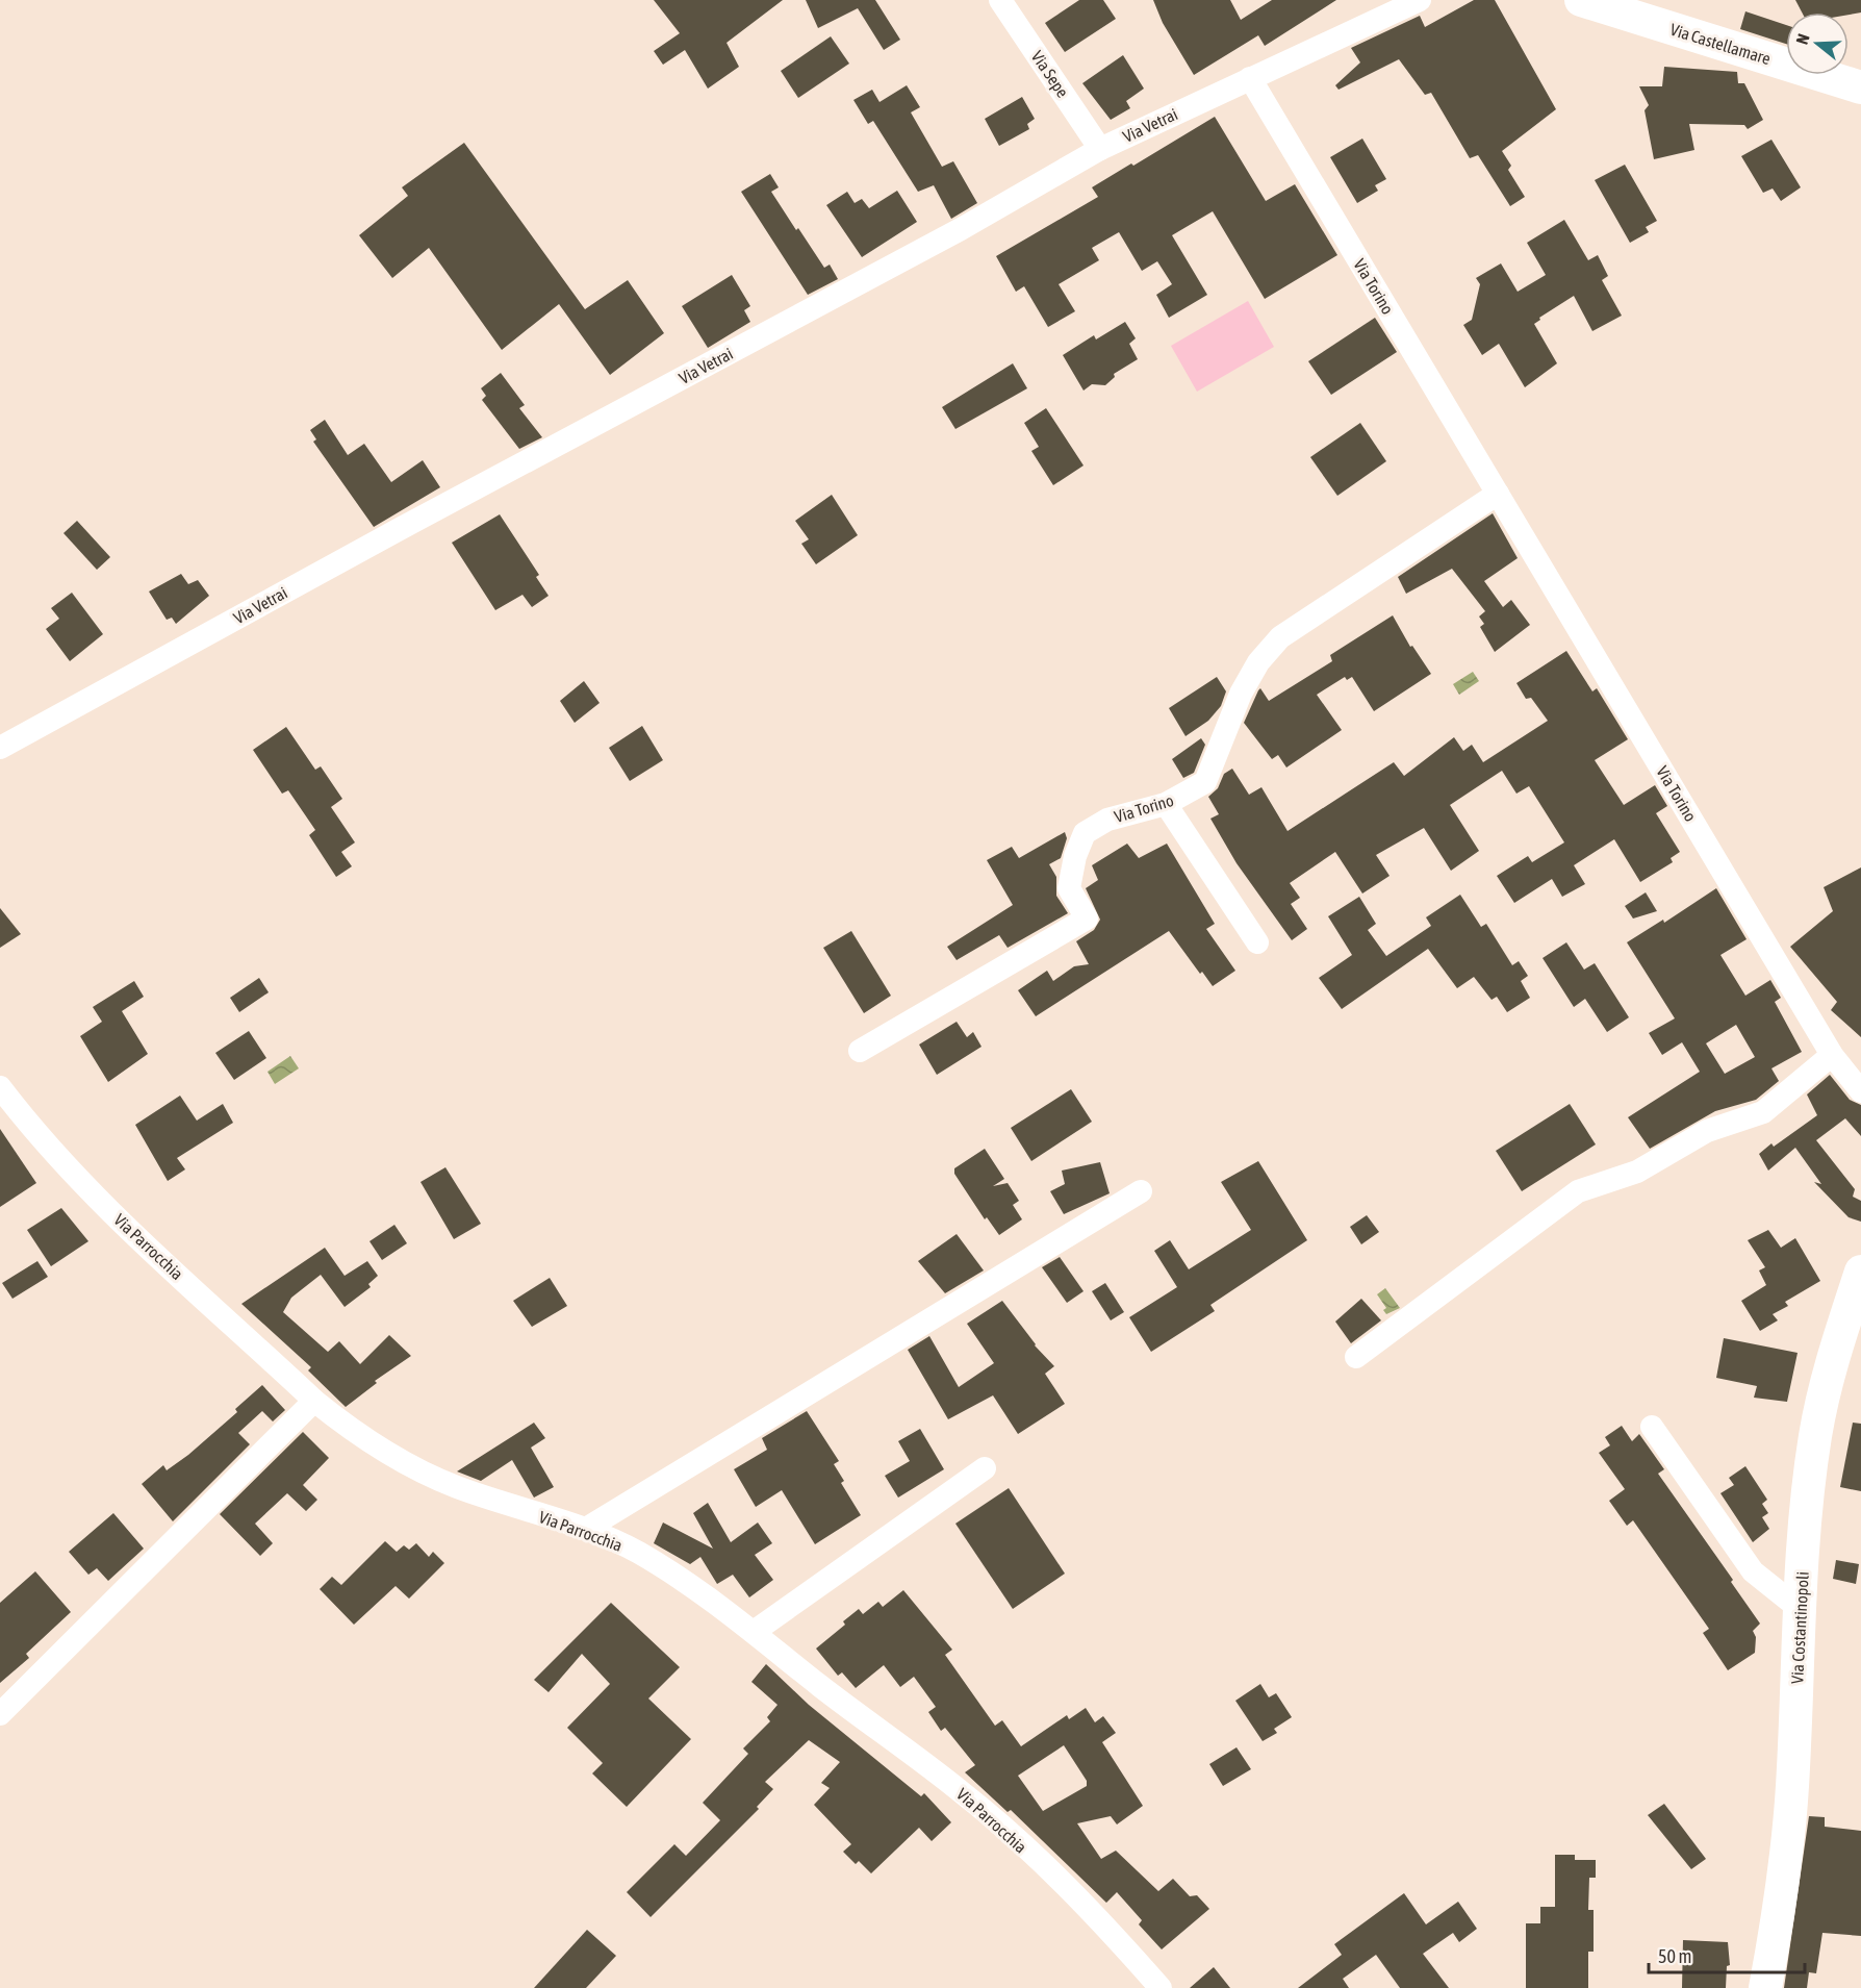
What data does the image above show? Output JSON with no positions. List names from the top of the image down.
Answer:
{
  "streets": {
    "street": [
      "Via Castellamare",
      "Via Sepe",
      "Via Vetrai",
      "Via Torino",
      "Via Parrocchia",
      "Via Costantinopoli"
    ]
  },
  "crossings": [
    ["Via Sepe", "Via Vetrai"],
    ["Via Vetrai", "Via Torino"]
  ],
  "scale_bar": "50 m",
  "north": "left"
}
